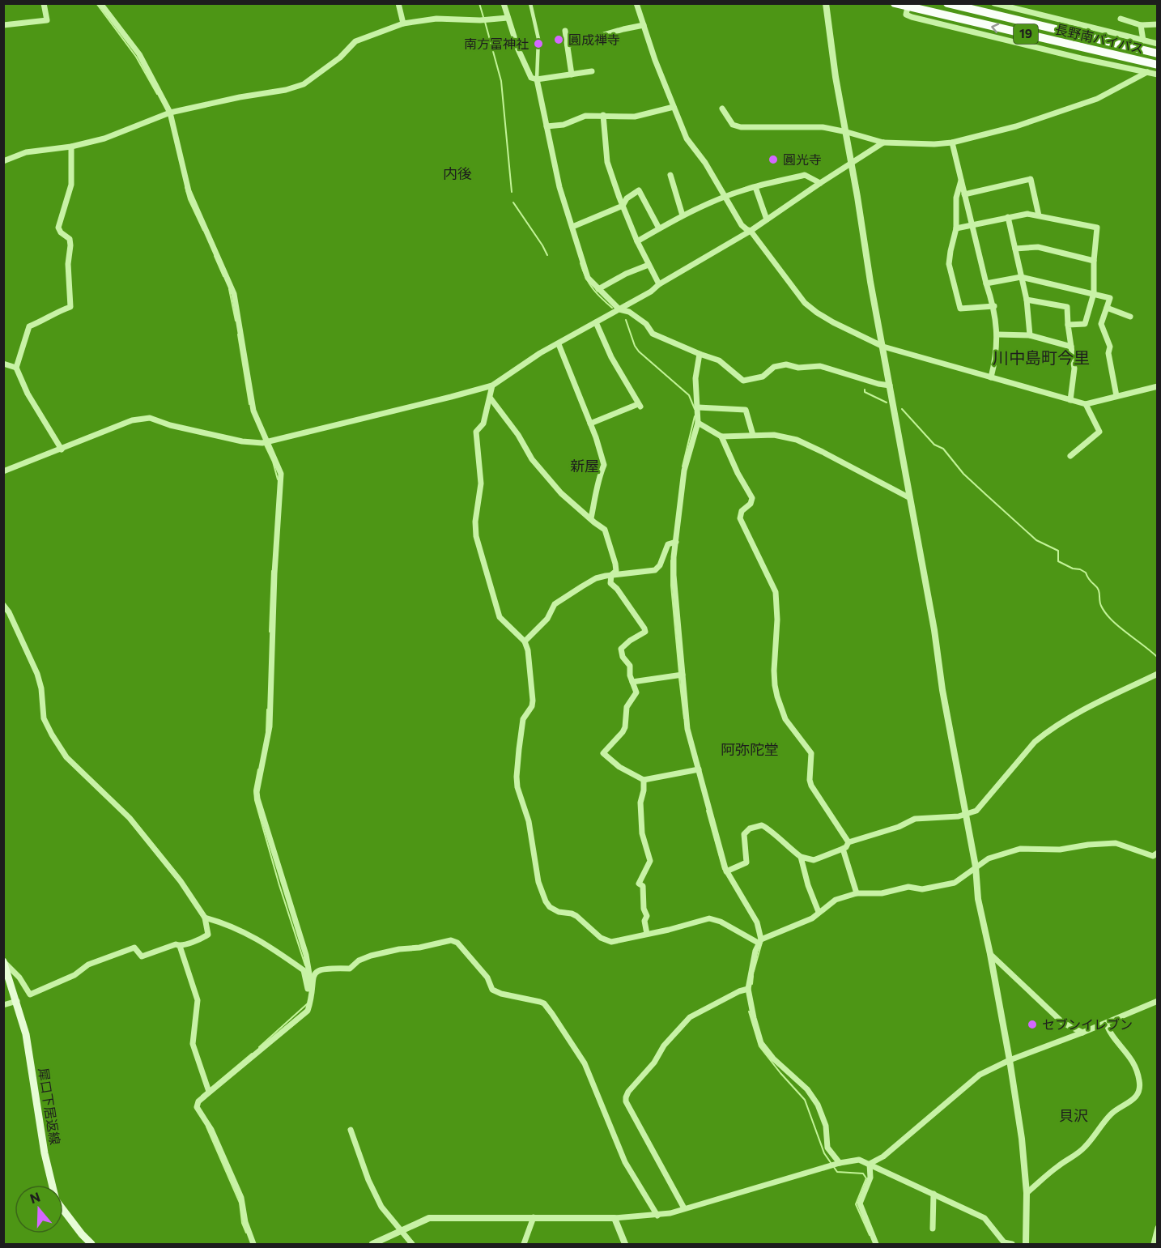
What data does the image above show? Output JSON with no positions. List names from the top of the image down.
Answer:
{
  "streets": {
    "highway": ["19", "長野南バイパス"],
    "main road": ["犀口下居返線"]
  },
  "districts": [
    "内後",
    "川中島町今里",
    "新屋",
    "阿弥陀堂",
    "貝沢"
  ],
  "places": [
    "圓成禅寺",
    "南方冨神社",
    "圓光寺",
    "セブンイレブン"
  ],
  "north": "top"
}
